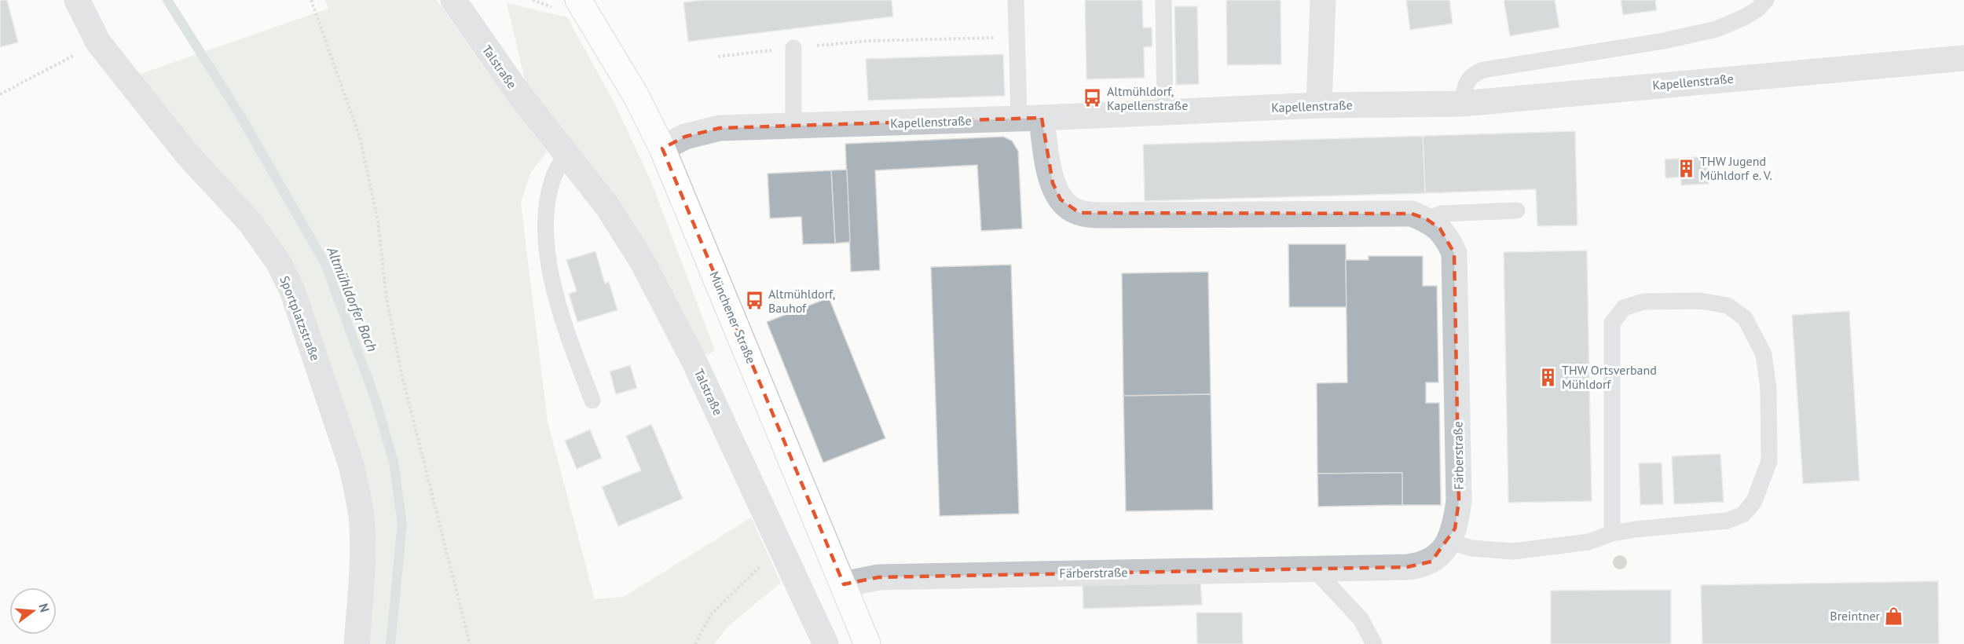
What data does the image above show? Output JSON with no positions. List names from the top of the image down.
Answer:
{
  "streets": {
    "street": [
      "Talstraße",
      "Kapellenstraße",
      "Münchener Straße",
      "Sportplatzstraße",
      "Färberstraße"
    ]
  },
  "crossings": [
    ["Kapellenstraße", "Münchener Straße"],
    ["Kapellenstraße", "Färberstraße"],
    ["Münchener Straße", "Färberstraße"]
  ],
  "water": ["Altmühldorfer Bach"],
  "places": {
    "bus stop": ["Altmühldorf, Kapellenstraße", "Altmühldorf, Bauhof"],
    "building": ["THW Jugend Mühldorf e. V.", "THW Ortsverband Mühldorf"],
    "shop": ["Breintner"]
  },
  "north": "right"
}
